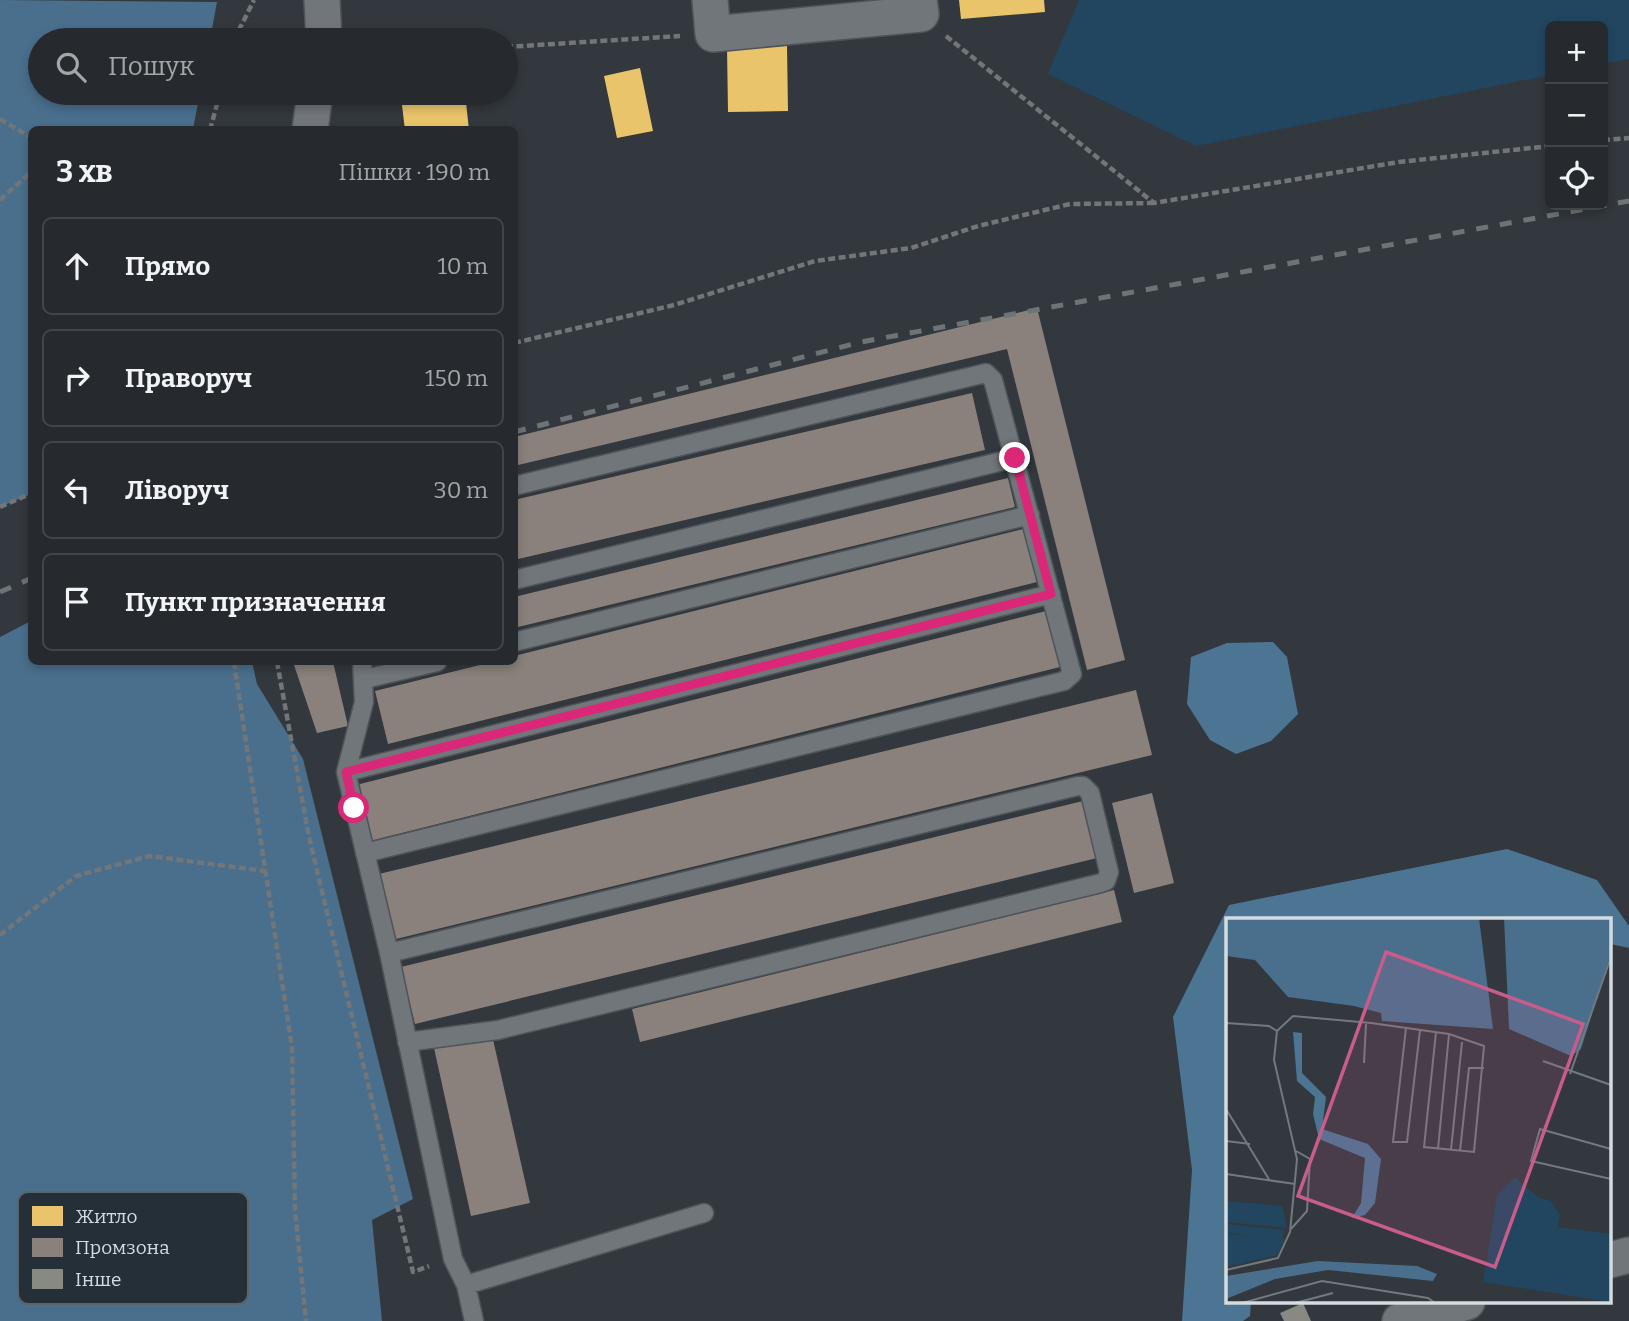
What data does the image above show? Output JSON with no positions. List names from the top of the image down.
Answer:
{
  "legend": ["Житло", "Промзона", "Інше"],
  "page": {
    "map_buttons": ["+", "−"],
    "search": "Пошук",
    "heading": ["3 хв", "Пішки · 190 m"],
    "list": [
      ["Прямо", "10 m"],
      ["Праворуч", "150 m"],
      ["Ліворуч", "30 m"],
      "Пункт призначення"
    ]
  }
}
